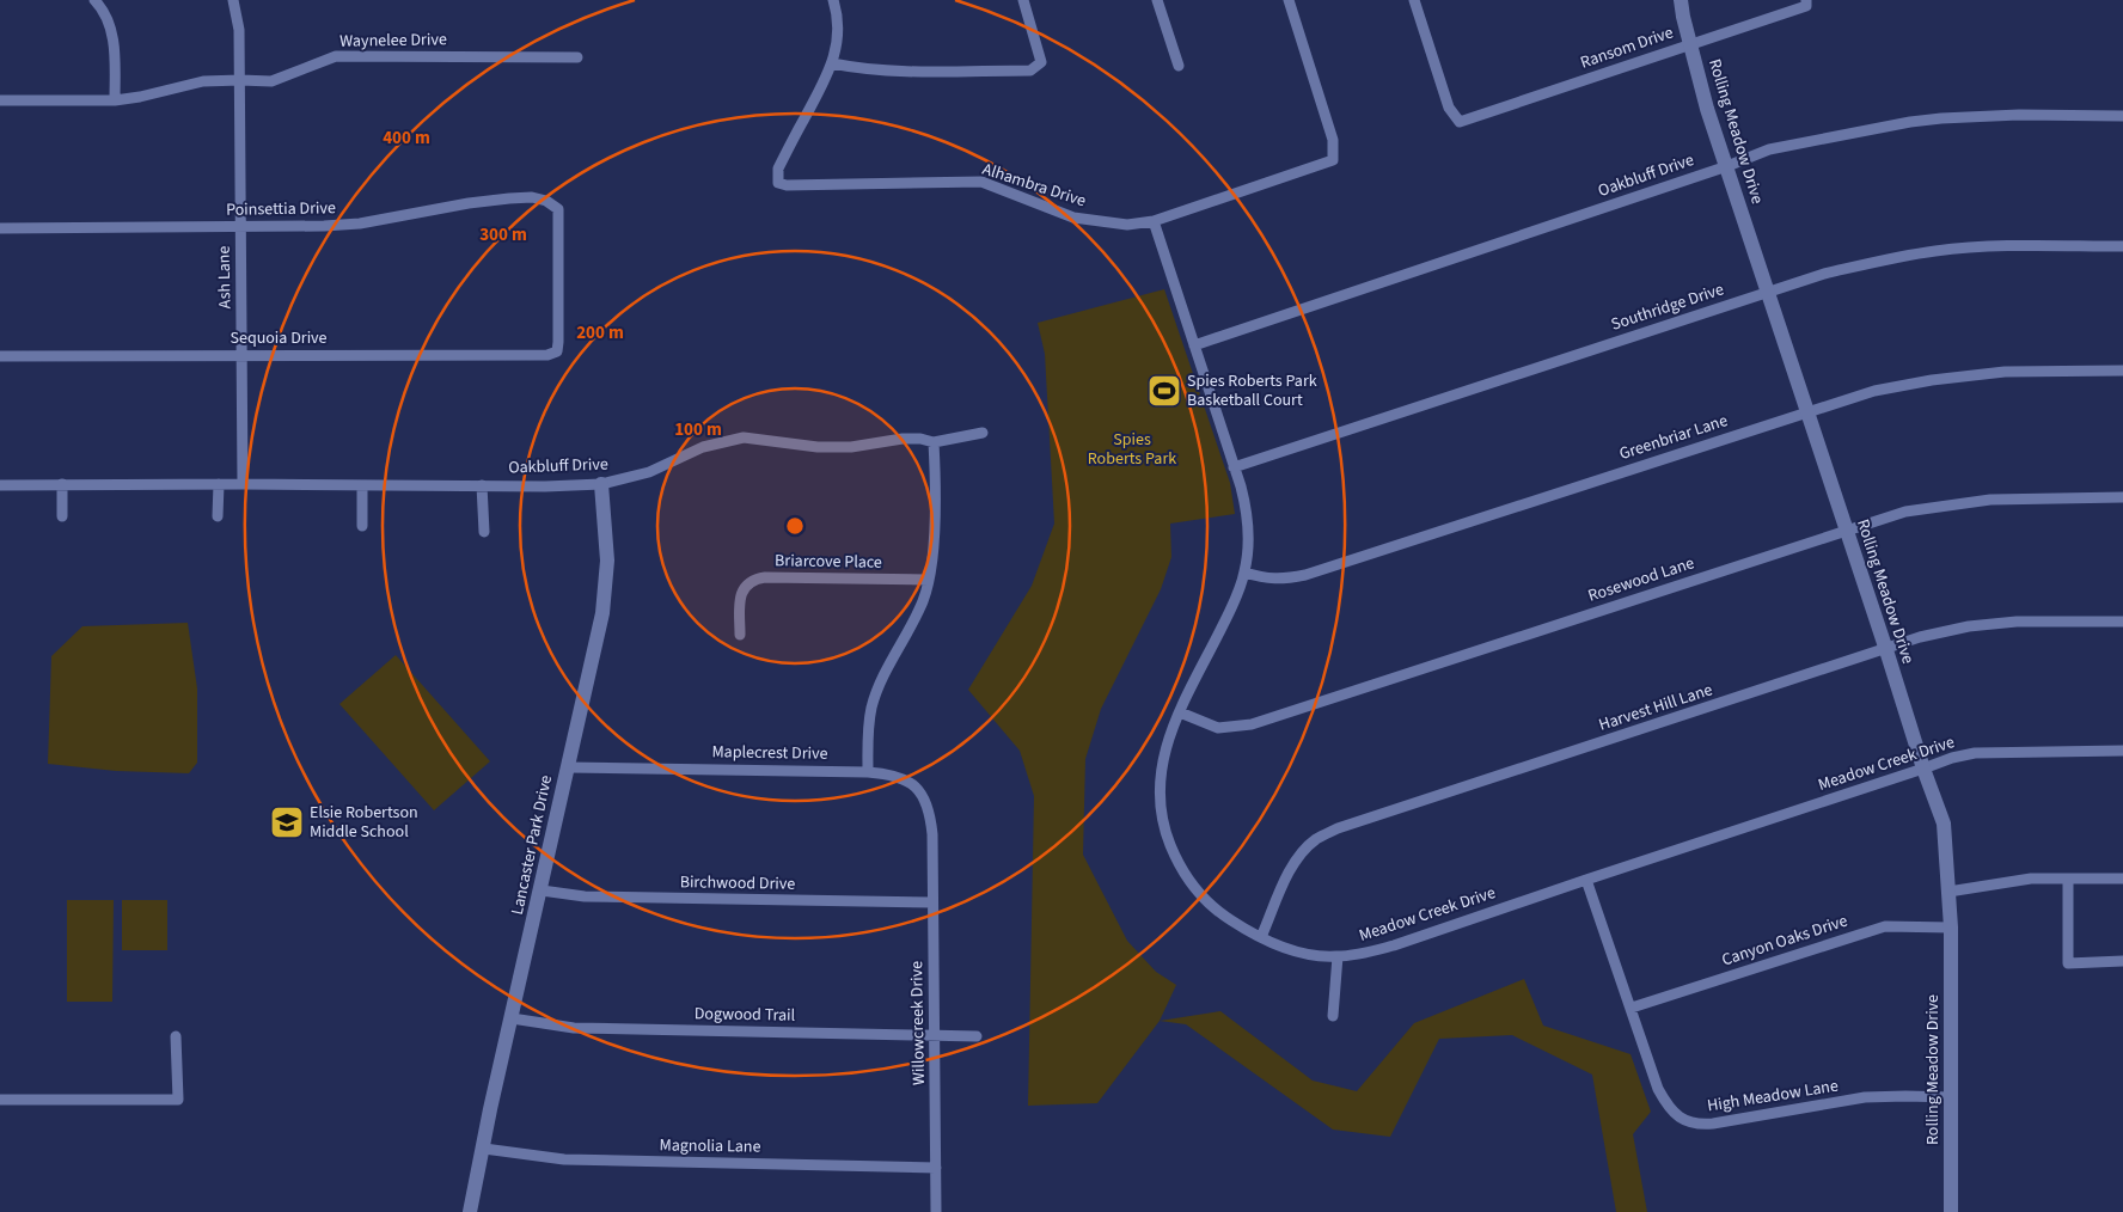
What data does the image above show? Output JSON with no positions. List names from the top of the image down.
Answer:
{
  "streets": {
    "street": [
      "Waynelee Drive",
      "Ransom Drive",
      "Rolling Meadow Drive",
      "Oakbluff Drive",
      "Alhambra Drive",
      "Poinsettia Drive",
      "Ash Lane",
      "Southridge Drive",
      "Sequoia Drive",
      "Greenbriar Lane",
      "Briarcove Place",
      "Rosewood Lane",
      "Harvest Hill Lane",
      "Maplecrest Drive",
      "Meadow Creek Drive",
      "Lancaster Park Drive",
      "Birchwood Drive",
      "Canyon Oaks Drive",
      "Dogwood Trail",
      "Willowcreek Drive",
      "High Meadow Lane",
      "Magnolia Lane"
    ]
  },
  "crossings": [
    ["Waynelee Drive", "Ash Lane"],
    ["Ransom Drive", "Rolling Meadow Drive"],
    ["Rolling Meadow Drive", "Oakbluff Drive"],
    ["Rolling Meadow Drive", "Southridge Drive"],
    ["Rolling Meadow Drive", "Greenbriar Lane"],
    ["Rolling Meadow Drive", "Rosewood Lane"],
    ["Rolling Meadow Drive", "Harvest Hill Lane"],
    ["Rolling Meadow Drive", "Meadow Creek Drive"],
    ["Rolling Meadow Drive", "Canyon Oaks Drive"],
    ["Rolling Meadow Drive", "High Meadow Lane"],
    ["Oakbluff Drive", "Ash Lane"],
    ["Oakbluff Drive", "Meadow Creek Drive"],
    ["Oakbluff Drive", "Lancaster Park Drive"],
    ["Alhambra Drive", "Meadow Creek Drive"],
    ["Poinsettia Drive", "Ash Lane"],
    ["Poinsettia Drive", "Sequoia Drive"],
    ["Ash Lane", "Sequoia Drive"],
    ["Southridge Drive", "Meadow Creek Drive"],
    ["Greenbriar Lane", "Meadow Creek Drive"],
    ["Rosewood Lane", "Meadow Creek Drive"],
    ["Harvest Hill Lane", "Meadow Creek Drive"],
    ["Maplecrest Drive", "Lancaster Park Drive"],
    ["Maplecrest Drive", "Willowcreek Drive"],
    ["Meadow Creek Drive", "High Meadow Lane"],
    ["Lancaster Park Drive", "Birchwood Drive"],
    ["Lancaster Park Drive", "Dogwood Trail"],
    ["Lancaster Park Drive", "Magnolia Lane"],
    ["Birchwood Drive", "Willowcreek Drive"],
    ["Canyon Oaks Drive", "High Meadow Lane"],
    ["Dogwood Trail", "Willowcreek Drive"],
    ["Willowcreek Drive", "Magnolia Lane"]
  ],
  "parks": ["Spies Roberts Park"],
  "places": {
    "sports": ["Spies Roberts Park Basketball Court"],
    "school or university": ["Elsie Robertson Middle School"]
  },
  "rings": [
    "400 m",
    "300 m",
    "200 m",
    "100 m"
  ]
}
